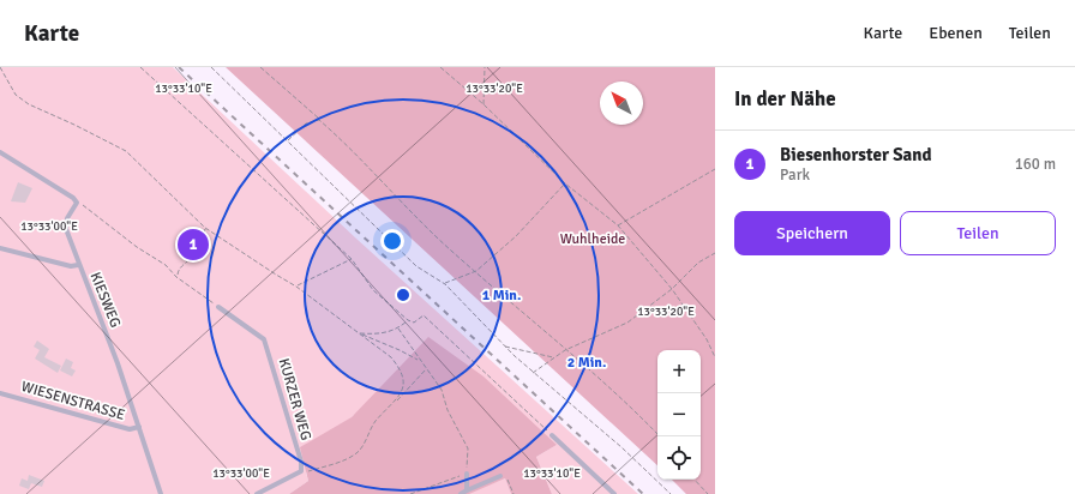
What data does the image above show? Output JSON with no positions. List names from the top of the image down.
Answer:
{
  "streets": {
    "lane": ["KIESWEG", "KURZER WEG", "WIESENSTRASSE"]
  },
  "crossings": [
    ["KIESWEG", "WIESENSTRASSE"]
  ],
  "parks": ["Wuhlheide"],
  "north": "top left",
  "page": {
    "header": "Karte",
    "nav": ["Karte", "Ebenen", "Teilen"],
    "heading": "In der Nähe",
    "list": [
      {
        "mark": "1",
        "name": "Biesenhorster Sand",
        "note": "Park",
        "value": "160 m"
      }
    ],
    "buttons": ["Speichern", "Teilen"],
    "pins": "1",
    "map_buttons": ["+", "−"]
  },
  "coordinates": ["13°33'10\"E", "13°33'20\"E", "13°33'00\"E"],
  "rings": ["1 Min.", "2 Min."]
}
